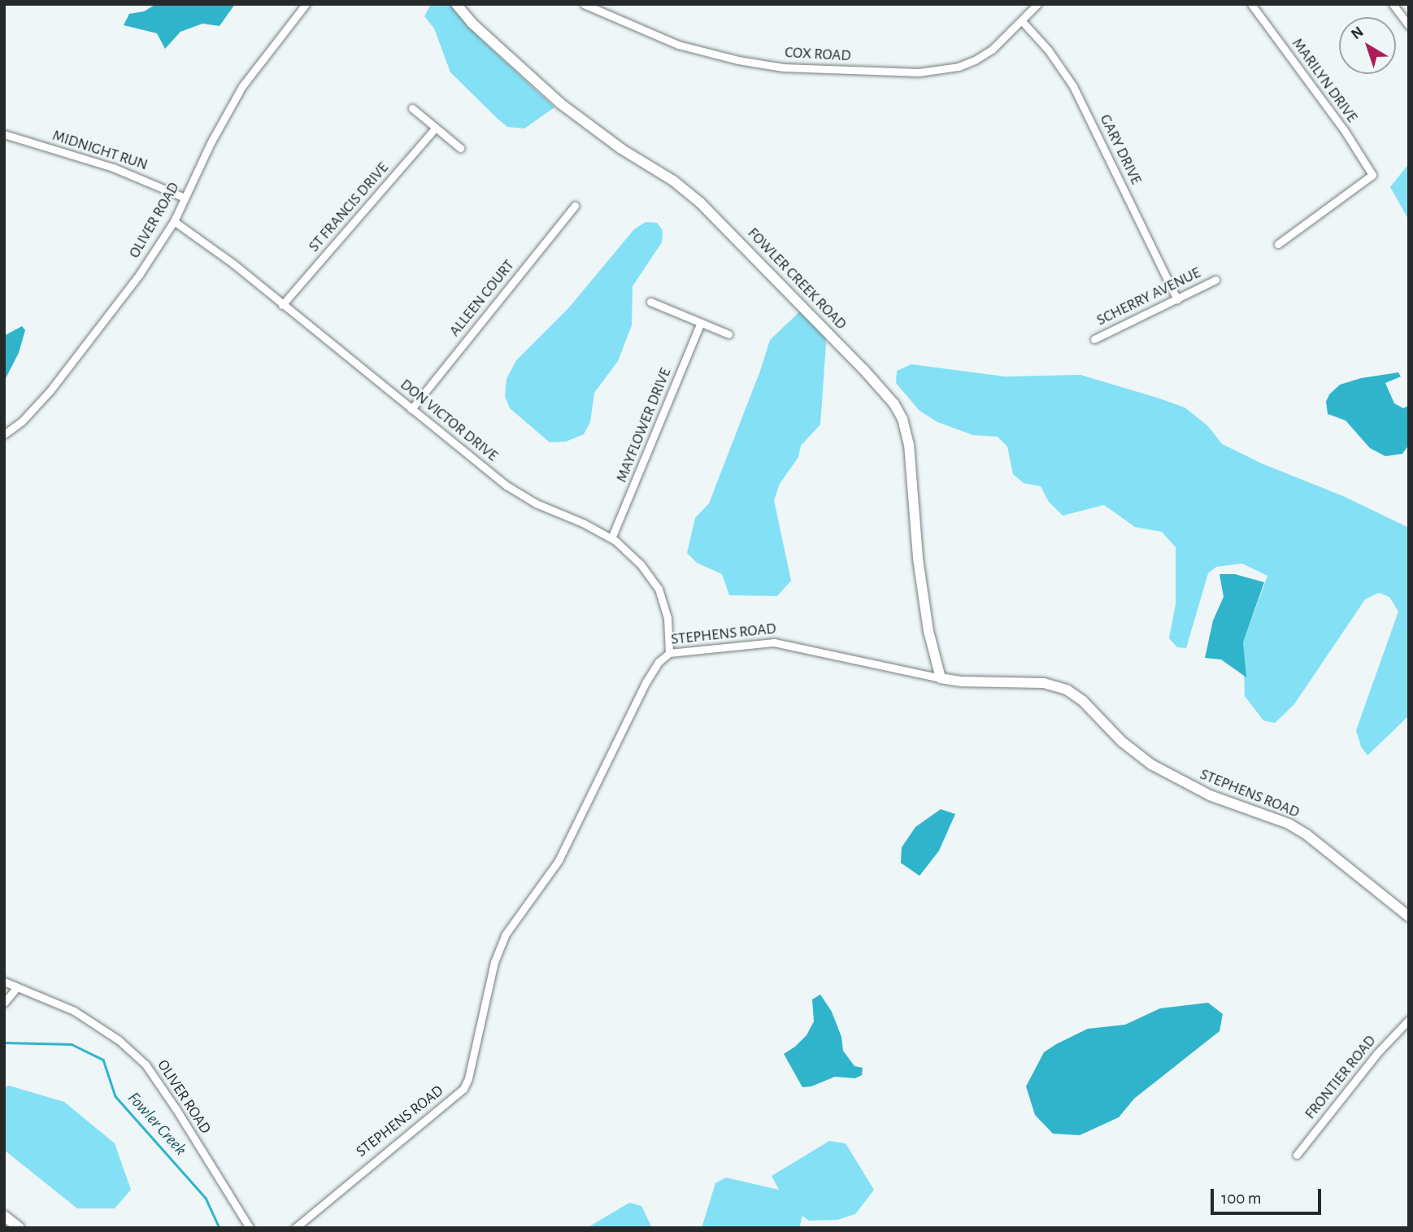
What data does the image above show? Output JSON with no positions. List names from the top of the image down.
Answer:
{
  "streets": {
    "main road": ["FOWLER CREEK ROAD", "STEPHENS ROAD"],
    "street": [
      "COX ROAD",
      "MARILYN DRIVE",
      "GARY DRIVE",
      "MIDNIGHT RUN",
      "ST FRANCIS DRIVE",
      "OLIVER ROAD",
      "SCHERRY AVENUE",
      "ALLEEN COURT",
      "DON VICTOR DRIVE",
      "MAYFLOWER DRIVE",
      "FRONTIER ROAD"
    ]
  },
  "crossings": [
    ["COX ROAD", "GARY DRIVE"],
    ["GARY DRIVE", "SCHERRY AVENUE"],
    ["MIDNIGHT RUN", "OLIVER ROAD"],
    ["ST FRANCIS DRIVE", "DON VICTOR DRIVE"],
    ["OLIVER ROAD", "DON VICTOR DRIVE"],
    ["FOWLER CREEK ROAD", "STEPHENS ROAD"],
    ["ALLEEN COURT", "DON VICTOR DRIVE"],
    ["DON VICTOR DRIVE", "MAYFLOWER DRIVE"],
    ["DON VICTOR DRIVE", "STEPHENS ROAD"]
  ],
  "water": ["Fowler Creek"],
  "scale_bar": "100 m",
  "north": "top left"
}
